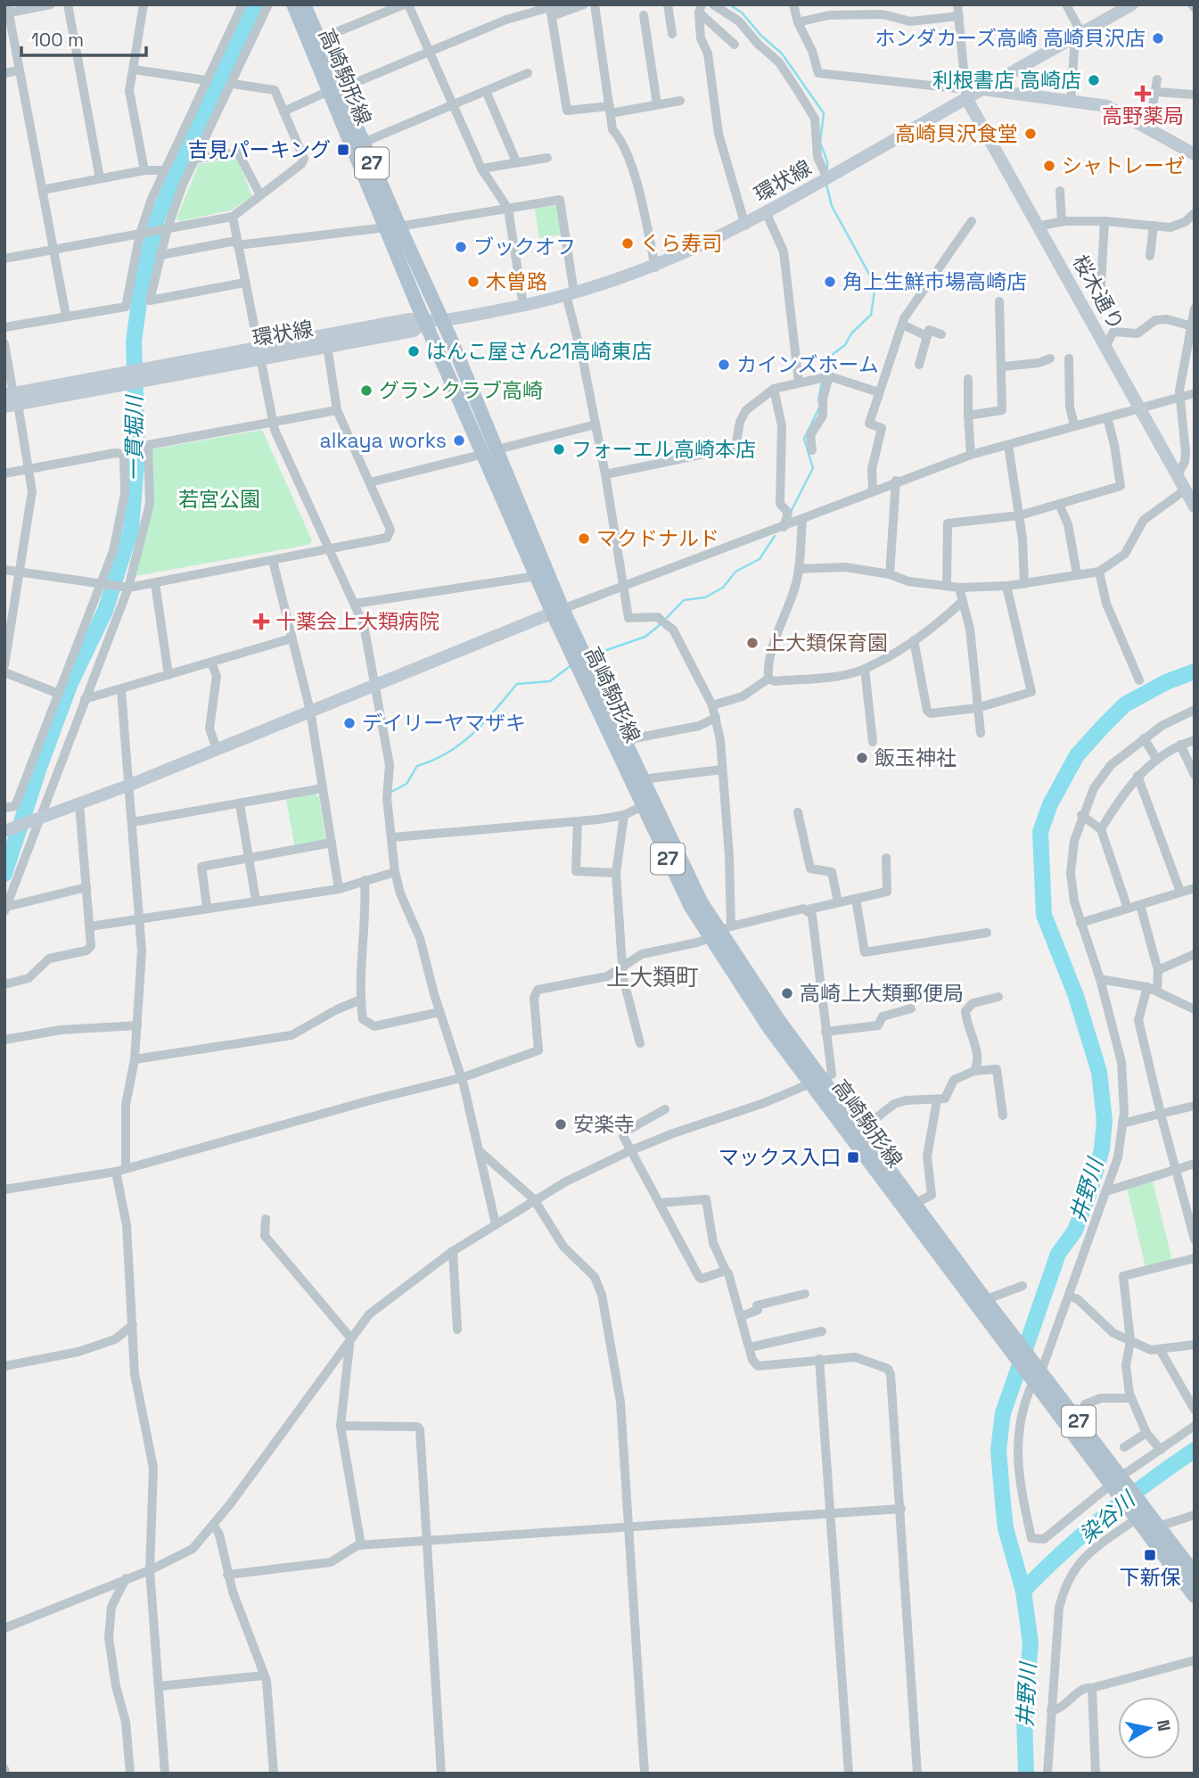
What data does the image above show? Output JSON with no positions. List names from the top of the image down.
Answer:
{
  "streets": {
    "main road": ["高崎駒形線", "27"],
    "street": ["環状線", "桜木通り"]
  },
  "crossings": [
    ["高崎駒形線", "27"],
    ["高崎駒形線", "環状線"],
    ["環状線", "桜木通り"]
  ],
  "districts": ["上大類町"],
  "water": ["一貫堀川", "井野川", "染谷川"],
  "parks": ["若宮公園"],
  "places": {
    "other": [
      "ホンダカーズ高崎 高崎貝沢店",
      "利根書店 高崎店",
      "高崎貝沢食堂",
      "シャトレーゼ",
      "くら寿司",
      "ブックオフ",
      "木曽路",
      "角上生鮮市場高崎店",
      "はんこ屋さん21高崎東店",
      "カインズホーム",
      "グランクラブ高崎",
      "alkaya works",
      "フォーエル高崎本店",
      "マクドナルド",
      "上大類保育園",
      "デイリーヤマザキ",
      "飯玉神社",
      "高崎上大類郵便局",
      "安楽寺"
    ],
    "health": ["高野薬局", "十薬会上大類病院"],
    "transit": ["吉見パーキング", "マックス入口", "下新保"]
  },
  "scale_bar": "100 m",
  "north": "right"
}
